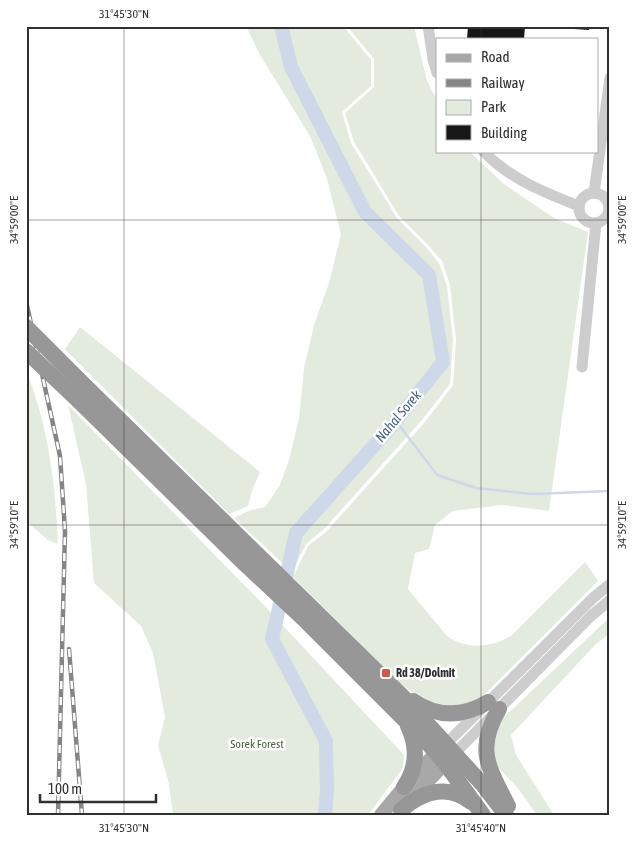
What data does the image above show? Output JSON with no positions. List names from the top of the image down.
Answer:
{
  "water": ["Nahal Sorek"],
  "parks": ["Sorek Forest"],
  "places": {
    "transit": ["Rd 38/Dolmit"]
  },
  "legend": [
    "Road",
    "Railway",
    "Park",
    "Building"
  ],
  "scale_bar": "100 m",
  "coordinates": [
    "31°45'30\"N",
    "34°59'00\"E",
    "34°59'10\"E",
    "31°45'40\"N"
  ]
}
